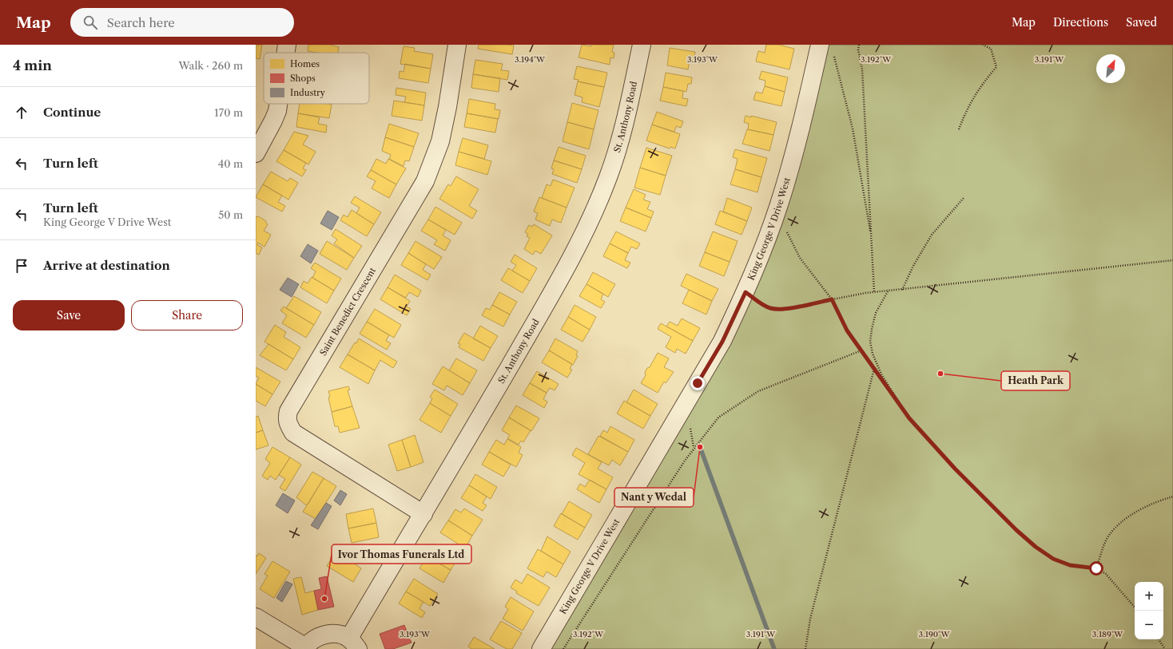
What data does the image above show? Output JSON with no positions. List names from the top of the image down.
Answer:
{
  "streets": {
    "street": ["St. Anthony Road", "King George V Drive West", "Saint Benedict Crescent"]
  },
  "crossings": [
    ["St. Anthony Road", "Saint Benedict Crescent"]
  ],
  "places": ["Heath Park", "Nant y Wedal", "Ivor Thomas Funerals Ltd"],
  "legend": ["Homes", "Shops", "Industry"],
  "north": "top right",
  "page": {
    "header": "Map",
    "search": "Search here",
    "nav": ["Map", "Directions", "Saved"],
    "heading": ["4 min", "Walk · 260 m"],
    "list": [
      ["Continue", "170 m"],
      ["Turn left", "40 m"],
      ["Turn left", "King George V Drive West", "50 m"],
      "Arrive at destination"
    ],
    "buttons": ["Save", "Share"],
    "map_buttons": ["+", "−"]
  },
  "coordinates": [
    "3.194°W",
    "3.193°W",
    "3.192°W",
    "3.191°W",
    "3.190°W",
    "3.189°W"
  ]
}
